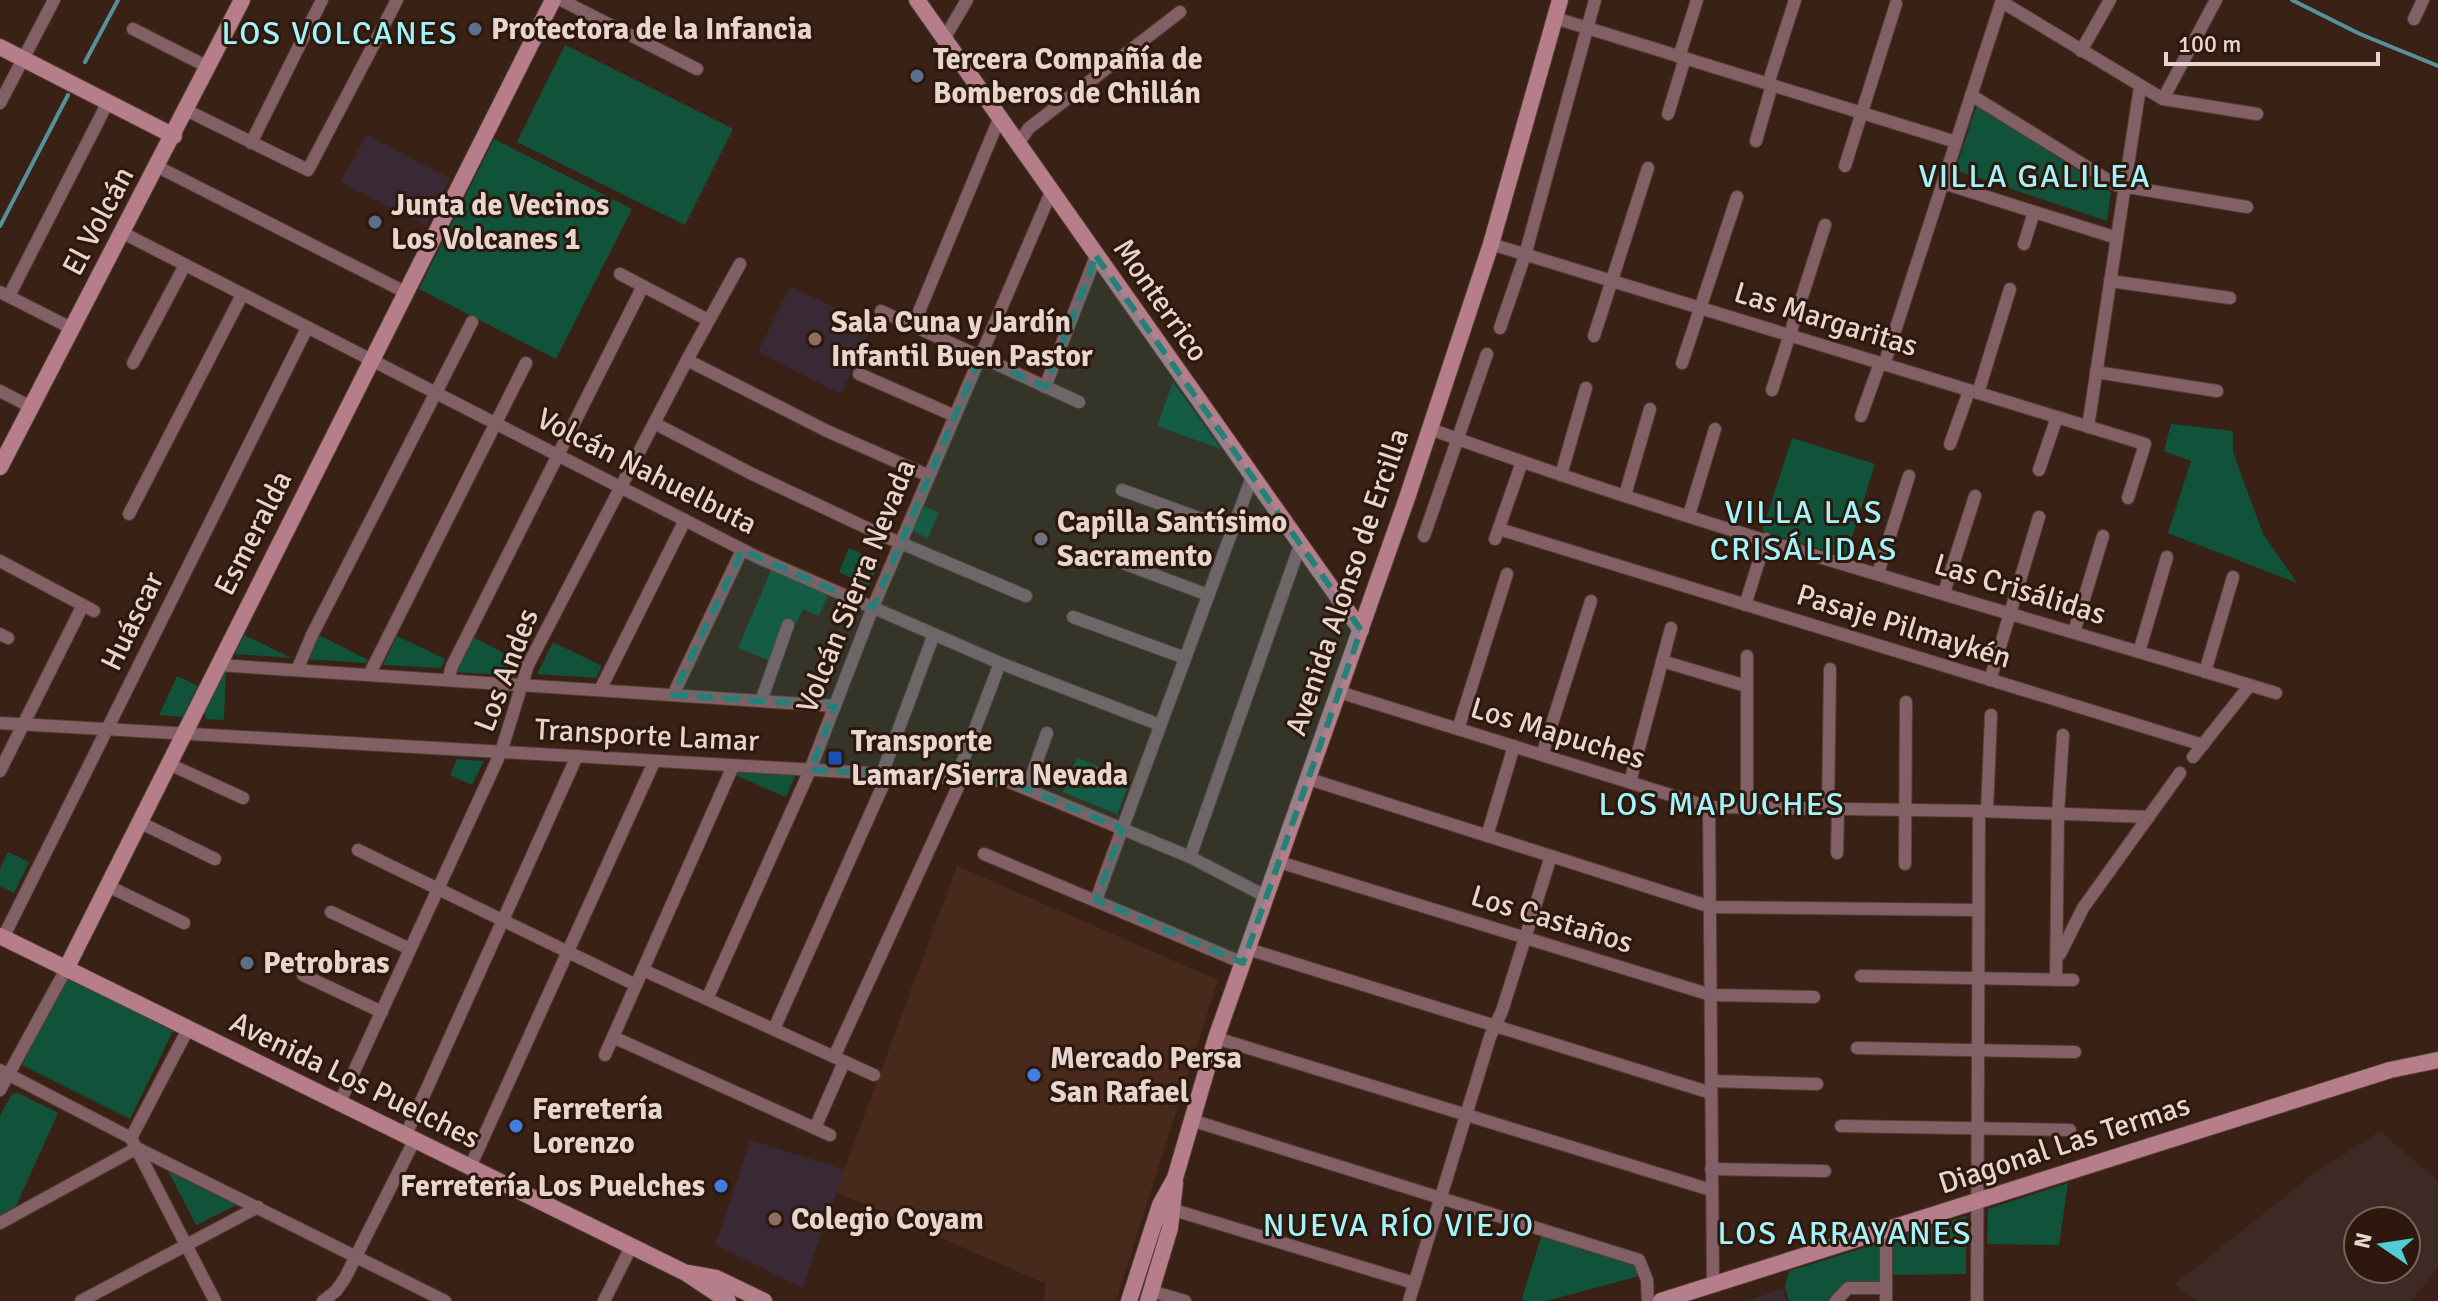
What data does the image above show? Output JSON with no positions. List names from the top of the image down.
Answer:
{
  "streets": {
    "main road": [
      "El Volcán",
      "Monterrico",
      "Esmeralda",
      "Avenida Alonso de Ercilla",
      "Avenida Los Puelches",
      "Diagonal Las Termas"
    ],
    "street": [
      "Las Margaritas",
      "Volcán Nahuelbuta",
      "Volcán Sierra Nevada",
      "Las Crisálidas",
      "Huáscar",
      "Pasaje Pilmaykén",
      "Los Andes",
      "Los Mapuches",
      "Transporte Lamar",
      "Los Castaños"
    ]
  },
  "crossings": [
    ["El Volcán", "Volcán Nahuelbuta"],
    ["Monterrico", "Avenida Alonso de Ercilla"],
    ["Monterrico", "Volcán Sierra Nevada"],
    ["Las Margaritas", "Avenida Alonso de Ercilla"],
    ["Volcán Nahuelbuta", "Esmeralda"],
    ["Volcán Nahuelbuta", "Volcán Sierra Nevada"],
    ["Volcán Nahuelbuta", "Huáscar"],
    ["Volcán Nahuelbuta", "Los Andes"],
    ["Esmeralda", "Transporte Lamar"],
    ["Esmeralda", "Avenida Los Puelches"],
    ["Avenida Alonso de Ercilla", "Las Crisálidas"],
    ["Avenida Alonso de Ercilla", "Los Mapuches"],
    ["Avenida Alonso de Ercilla", "Transporte Lamar"],
    ["Avenida Alonso de Ercilla", "Los Castaños"],
    ["Volcán Sierra Nevada", "Transporte Lamar"],
    ["Las Crisálidas", "Pasaje Pilmaykén"],
    ["Huáscar", "Transporte Lamar"],
    ["Huáscar", "Avenida Los Puelches"],
    ["Los Andes", "Transporte Lamar"],
    ["Los Andes", "Avenida Los Puelches"]
  ],
  "districts": [
    "LOS VOLCANES",
    "VILLA GALILEA",
    "VILLA LAS CRISÁLIDAS",
    "LOS MAPUCHES",
    "NUEVA RÍO VIEJO",
    "LOS ARRAYANES"
  ],
  "places": {
    "other": [
      "Protectora de la Infancia",
      "Tercera Compañía de Bomberos de Chillán",
      "Junta de Vecinos Los Volcanes 1",
      "Sala Cuna y Jardín Infantil Buen Pastor",
      "Capilla Santísimo Sacramento",
      "Petrobras",
      "Mercado Persa San Rafael",
      "Ferretería Lorenzo",
      "Ferretería Los Puelches",
      "Colegio Coyam"
    ],
    "transit": ["Transporte Lamar/Sierra Nevada"]
  },
  "scale_bar": "100 m",
  "north": "left"
}
